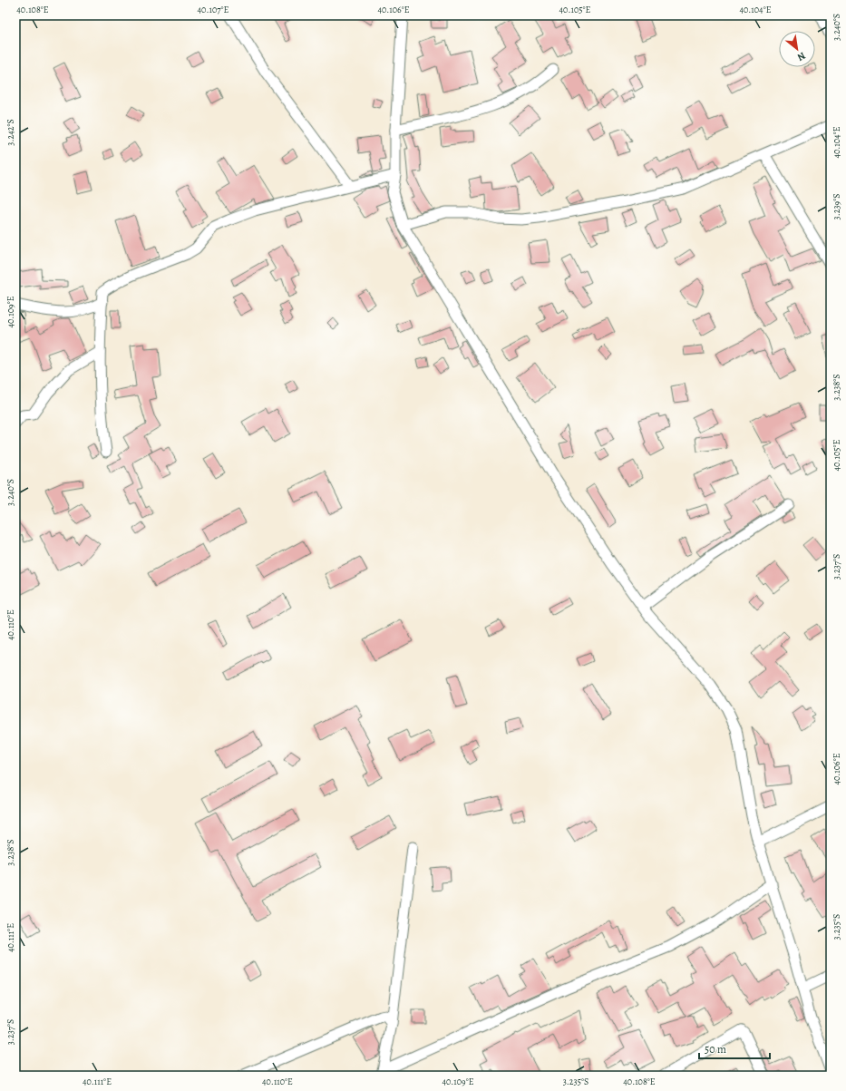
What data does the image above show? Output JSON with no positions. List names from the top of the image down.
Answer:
{
  "scale_bar": "50 m",
  "north": "bottom right",
  "coordinates": [
    "40.108°E",
    "40.107°E",
    "40.106°E",
    "40.105°E",
    "40.104°E",
    "3.240°S",
    "3.242°S",
    "3.239°S",
    "40.109°E",
    "3.238°S",
    "3.237°S",
    "40.110°E",
    "3.235°S",
    "40.111°E"
  ]
}
